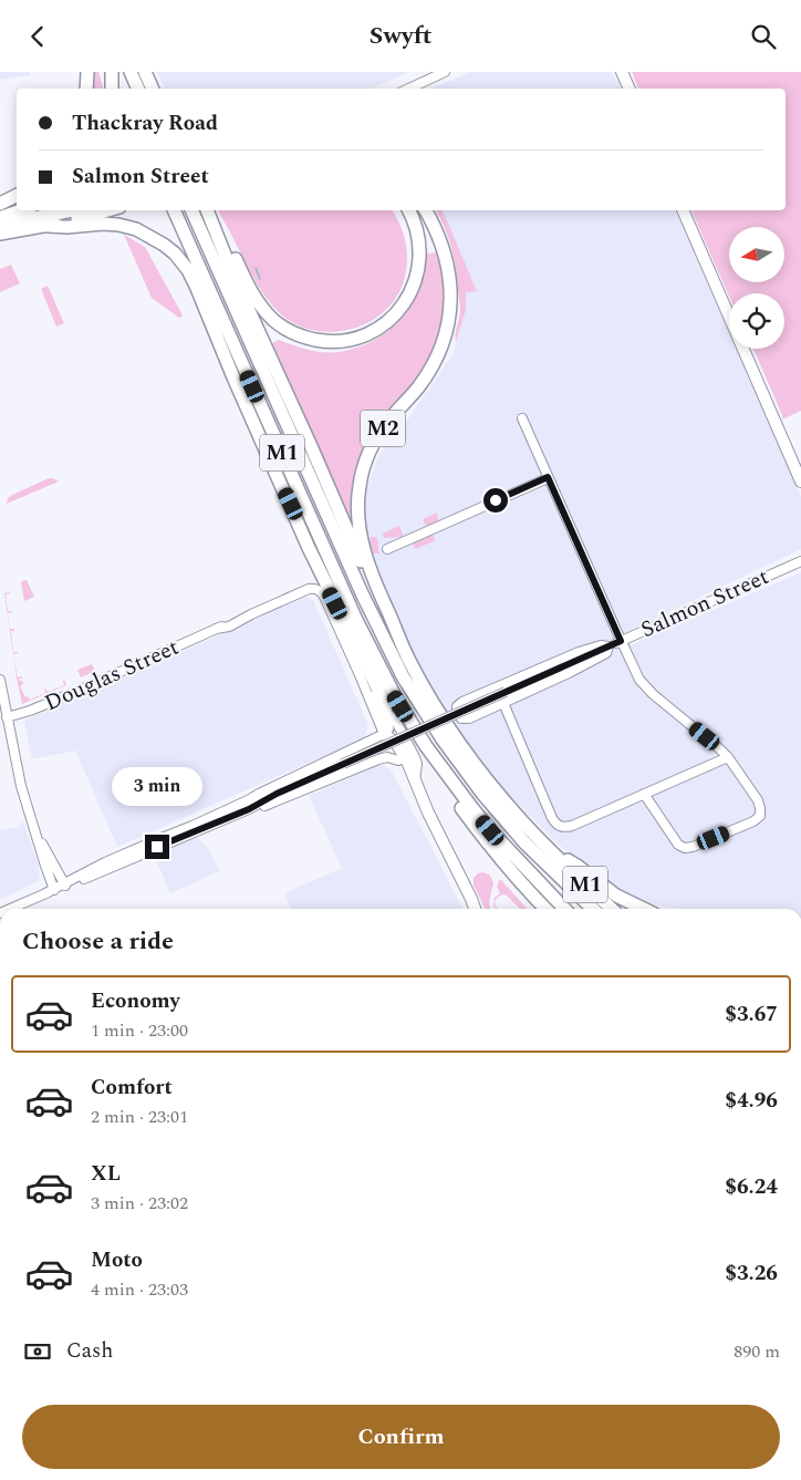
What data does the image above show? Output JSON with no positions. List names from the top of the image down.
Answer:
{
  "streets": {
    "highway": ["M2", "M1"],
    "street": ["Salmon Street", "Douglas Street"]
  },
  "crossings": [
    ["M2", "M1"]
  ],
  "north": "left",
  "page": {
    "header": "Swyft",
    "banner": ["Thackray Road", "Salmon Street"],
    "bubble": "3 min",
    "heading": "Choose a ride",
    "list": [
      {
        "name": "Economy",
        "note": "1 min · 23:00",
        "value": "$3.67"
      },
      {
        "name": "Comfort",
        "note": "2 min · 23:01",
        "value": "$4.96"
      },
      {
        "name": "XL",
        "note": "3 min · 23:02",
        "value": "$6.24"
      },
      {
        "name": "Moto",
        "note": "4 min · 23:03",
        "value": "$3.26"
      }
    ],
    "pay": ["Cash", "890 m"],
    "buttons": "Confirm"
  }
}
